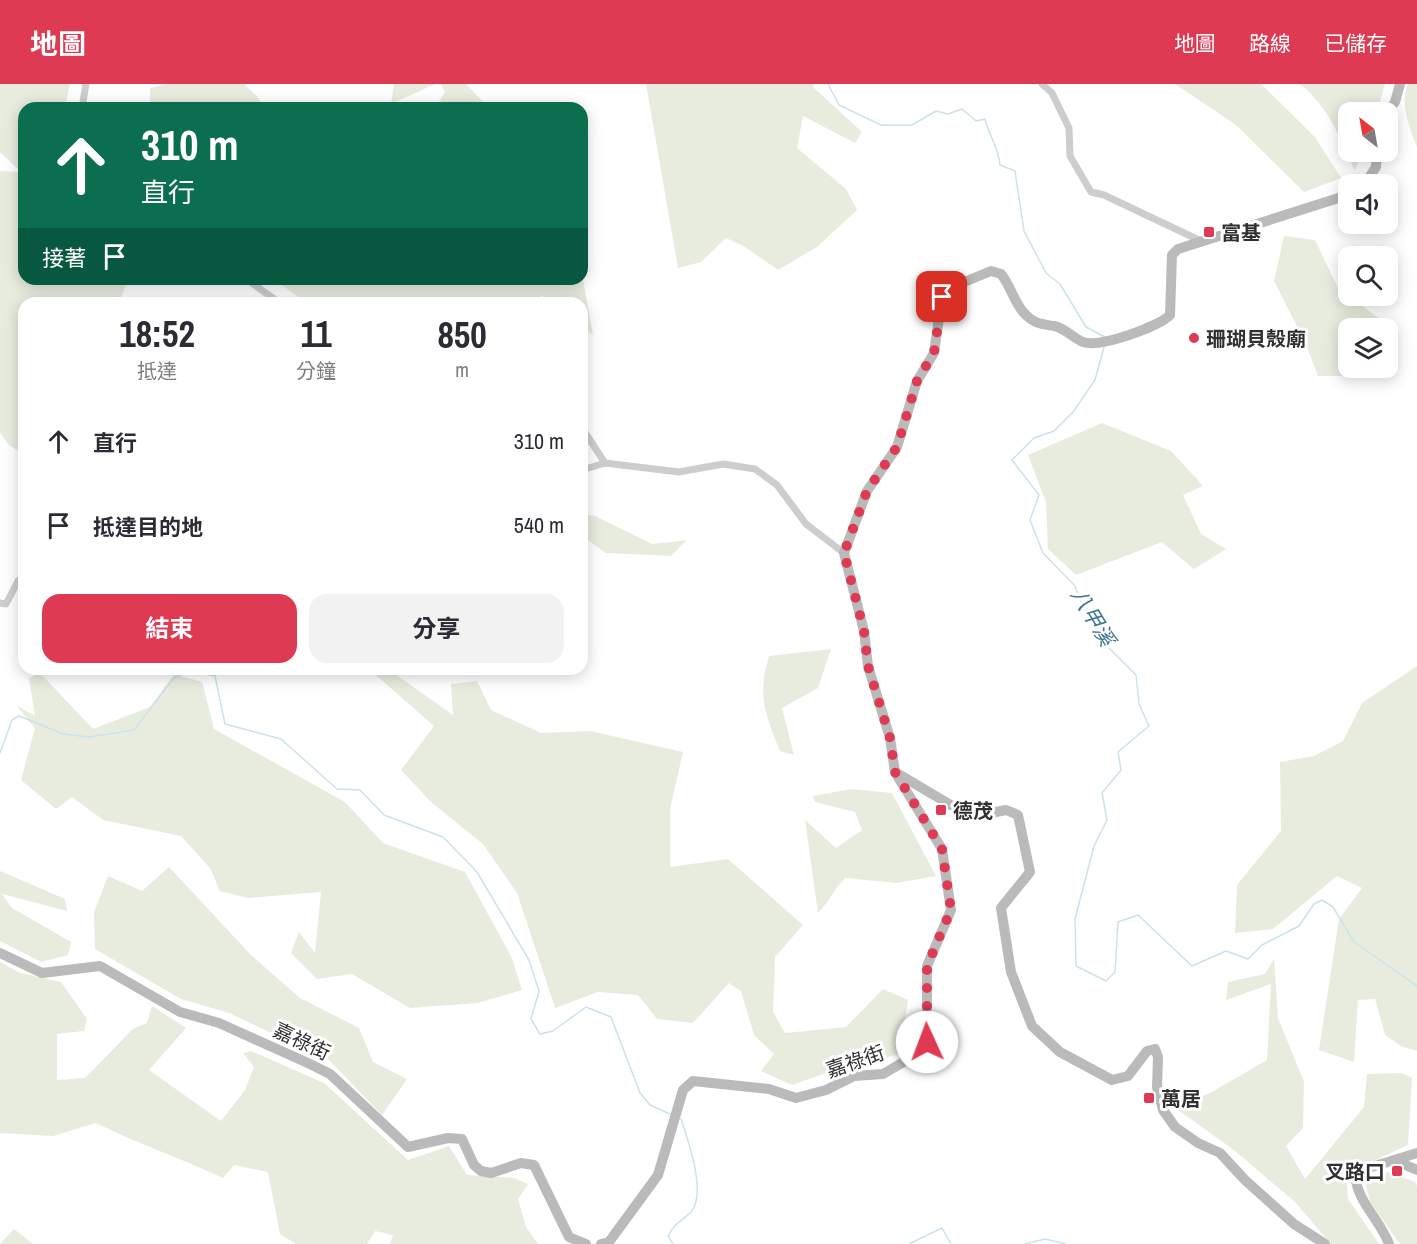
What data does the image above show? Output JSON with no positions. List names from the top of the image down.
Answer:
{
  "streets": {
    "street": ["嘉祿街"]
  },
  "water": ["八甲溪"],
  "places": {
    "transit": [
      "富基",
      "德茂",
      "萬居",
      "叉路口"
    ],
    "other": ["珊瑚貝殼廟"]
  },
  "north": "top left",
  "page": {
    "header": "地圖",
    "nav": ["地圖", "路線", "已儲存"],
    "turn": ["310 m", "直行"],
    "then": "接著",
    "eta": [
      "18:52",
      "抵達",
      "11",
      "分鐘",
      "850",
      "m"
    ],
    "list": [
      {
        "name": "直行",
        "value": "310 m"
      },
      {
        "name": "抵達目的地",
        "value": "540 m"
      }
    ],
    "buttons": ["結束", "分享"]
  }
}
